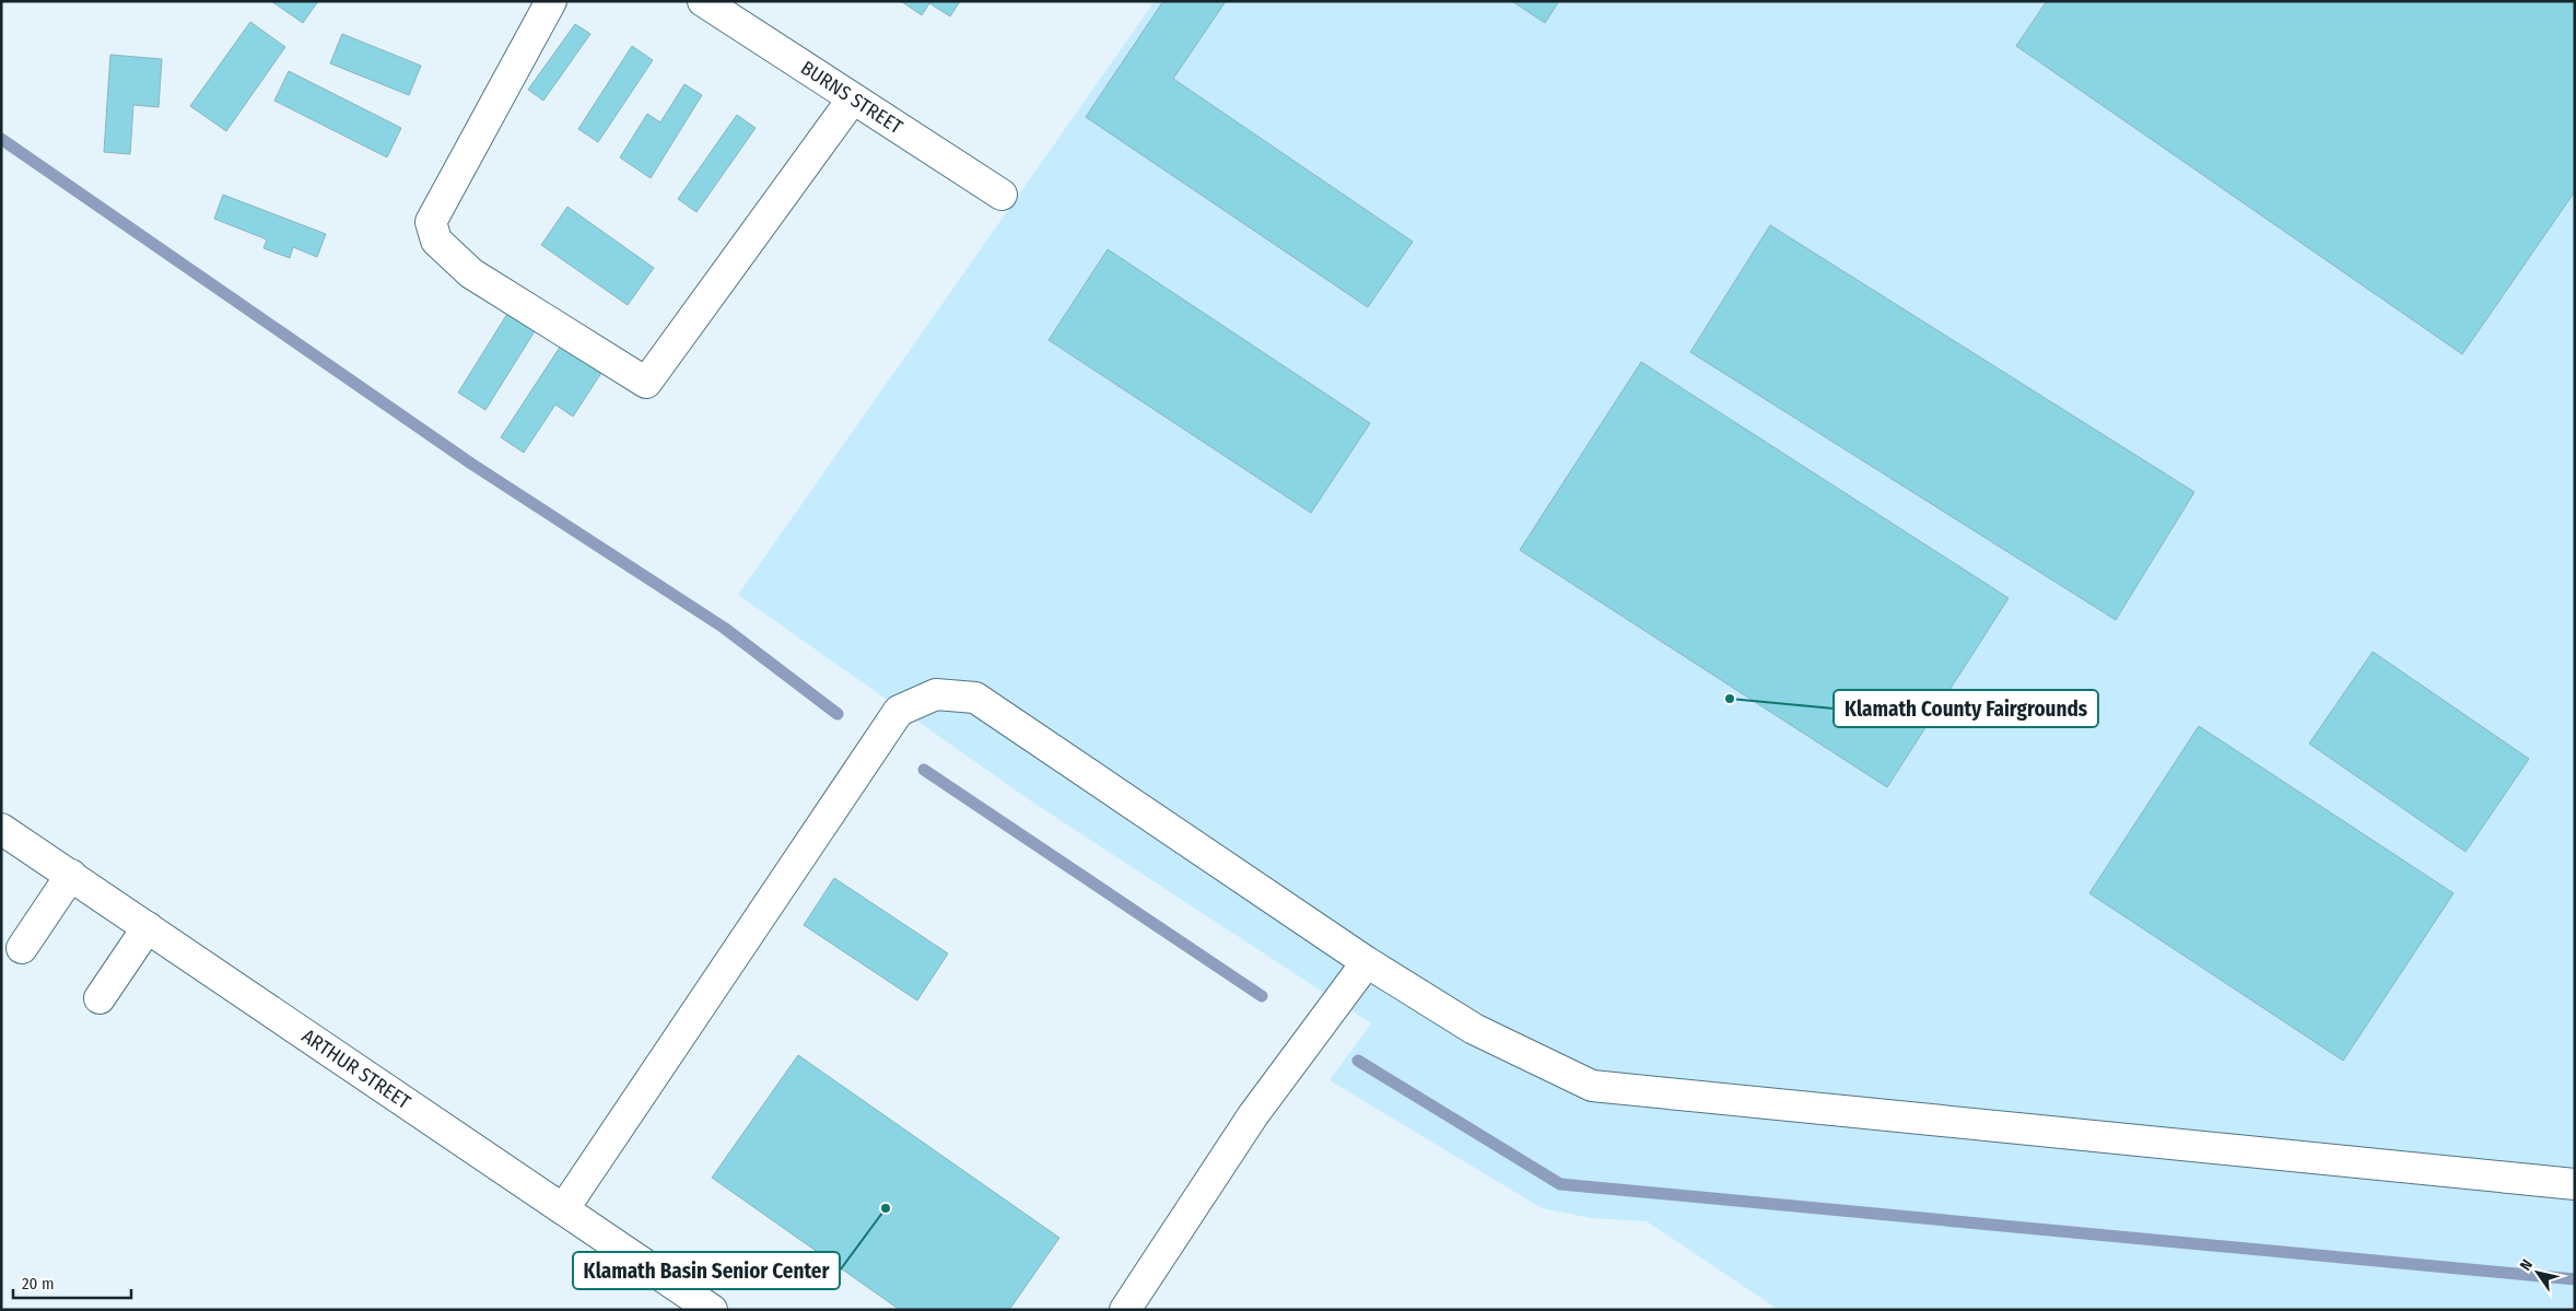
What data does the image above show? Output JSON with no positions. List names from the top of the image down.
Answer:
{
  "streets": {
    "street": ["BURNS STREET", "ARTHUR STREET"]
  },
  "places": ["Klamath County Fairgrounds", "Klamath Basin Senior Center"],
  "scale_bar": "20 m",
  "north": "top left"
}
